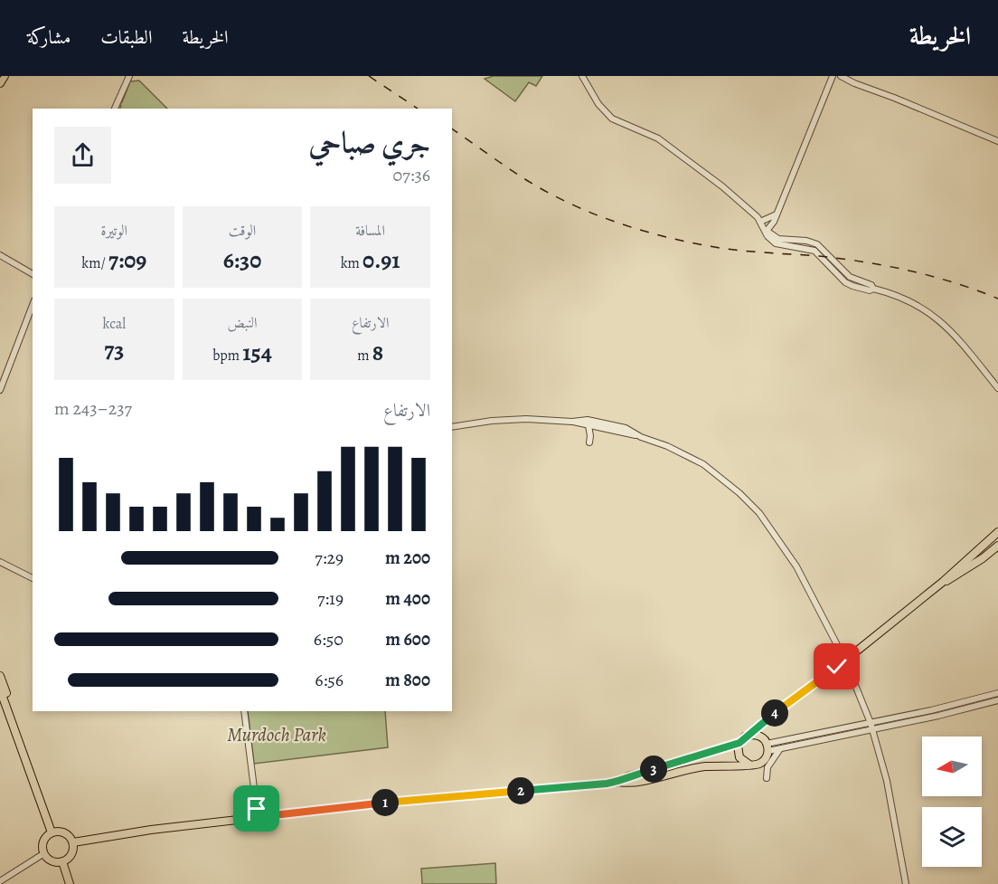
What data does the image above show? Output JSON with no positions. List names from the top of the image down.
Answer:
{
  "parks": ["Murdoch Park"],
  "north": "left",
  "page": {
    "header": "الخريطة",
    "nav": ["الخريطة", "الطبقات", "مشاركة"],
    "heading": ["جري صباحي", "07:36"],
    "stats": [
      ["المسافة", "0.91 km"],
      ["الوقت", "6:30"],
      ["الوتيرة", "7:09 /km"],
      ["الارتفاع", "8 m"],
      ["النبض", "154 bpm"],
      ["kcal", "73"]
    ],
    "chart": ["الارتفاع", "237–243 m"],
    "list": [
      {
        "name": "200 m",
        "note": "7:29"
      },
      {
        "name": "400 m",
        "note": "7:19"
      },
      {
        "name": "600 m",
        "note": "6:50"
      },
      {
        "name": "800 m",
        "note": "6:56"
      }
    ],
    "pins": [
      "4",
      "3",
      "2",
      "1"
    ]
  }
}
